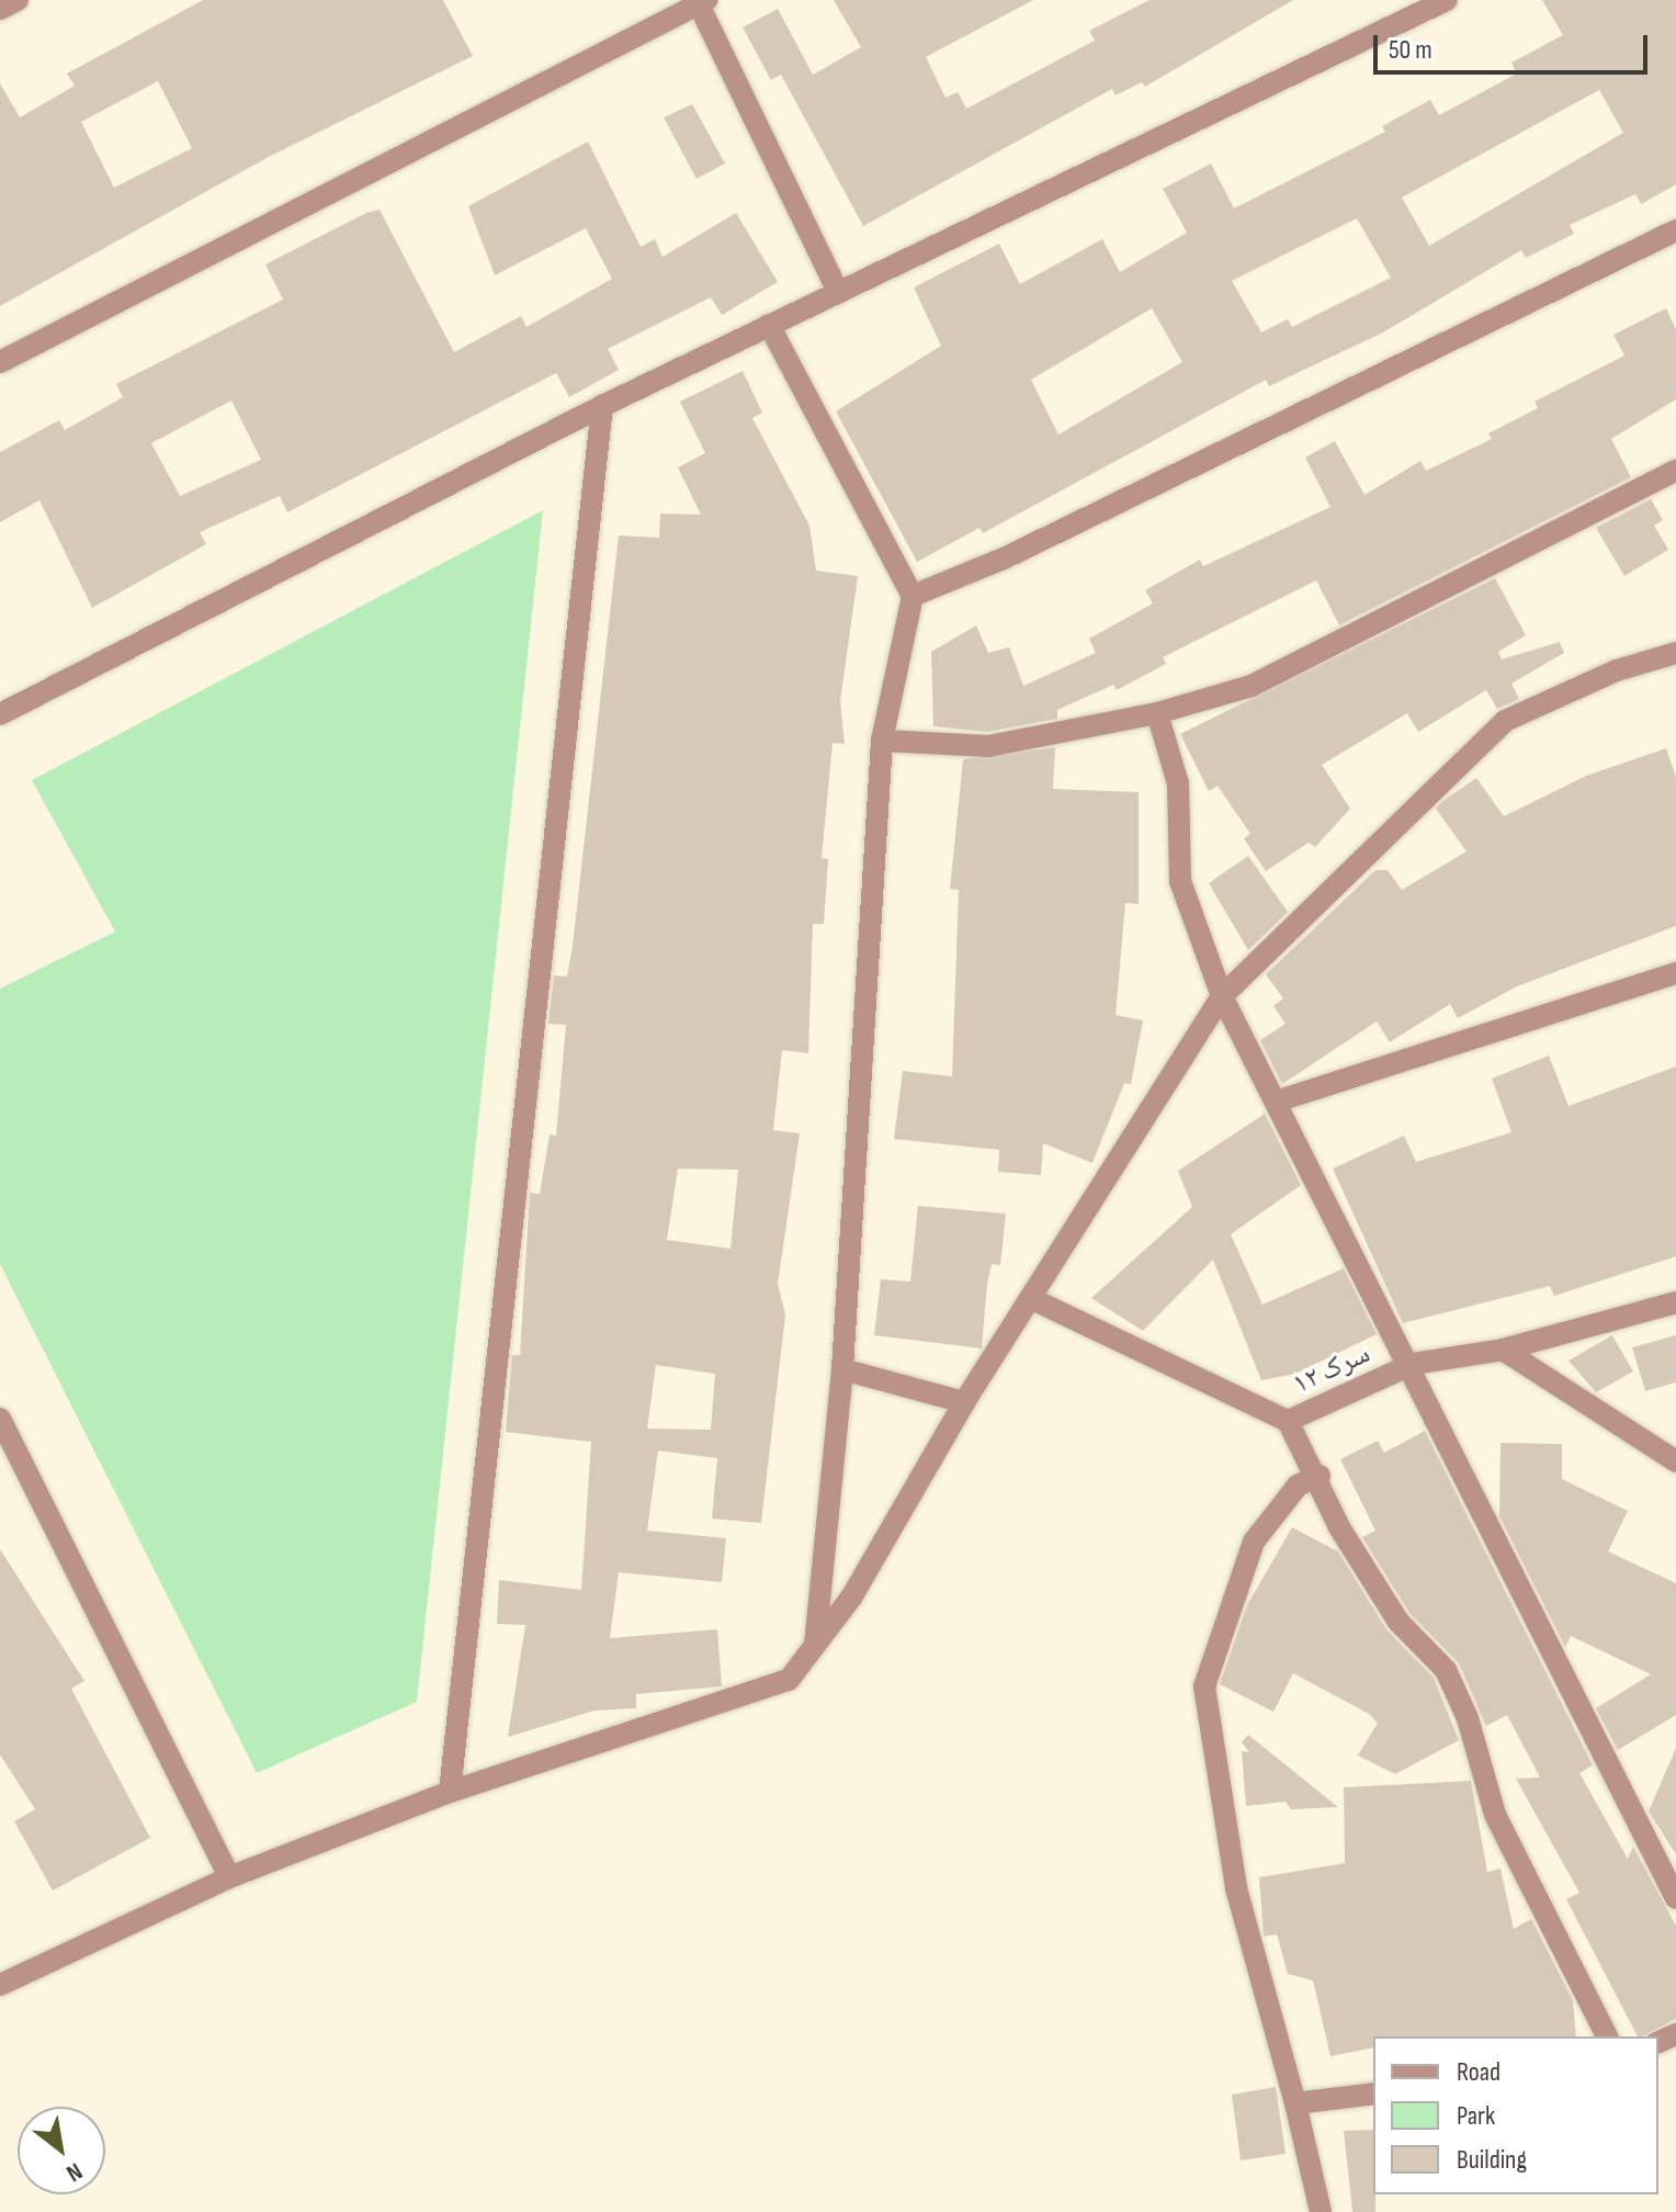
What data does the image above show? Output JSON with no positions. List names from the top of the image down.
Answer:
{
  "streets": {
    "street": ["سرک ۱۲"]
  },
  "legend": ["Road", "Park", "Building"],
  "scale_bar": "50 m",
  "north": "bottom right"
}
